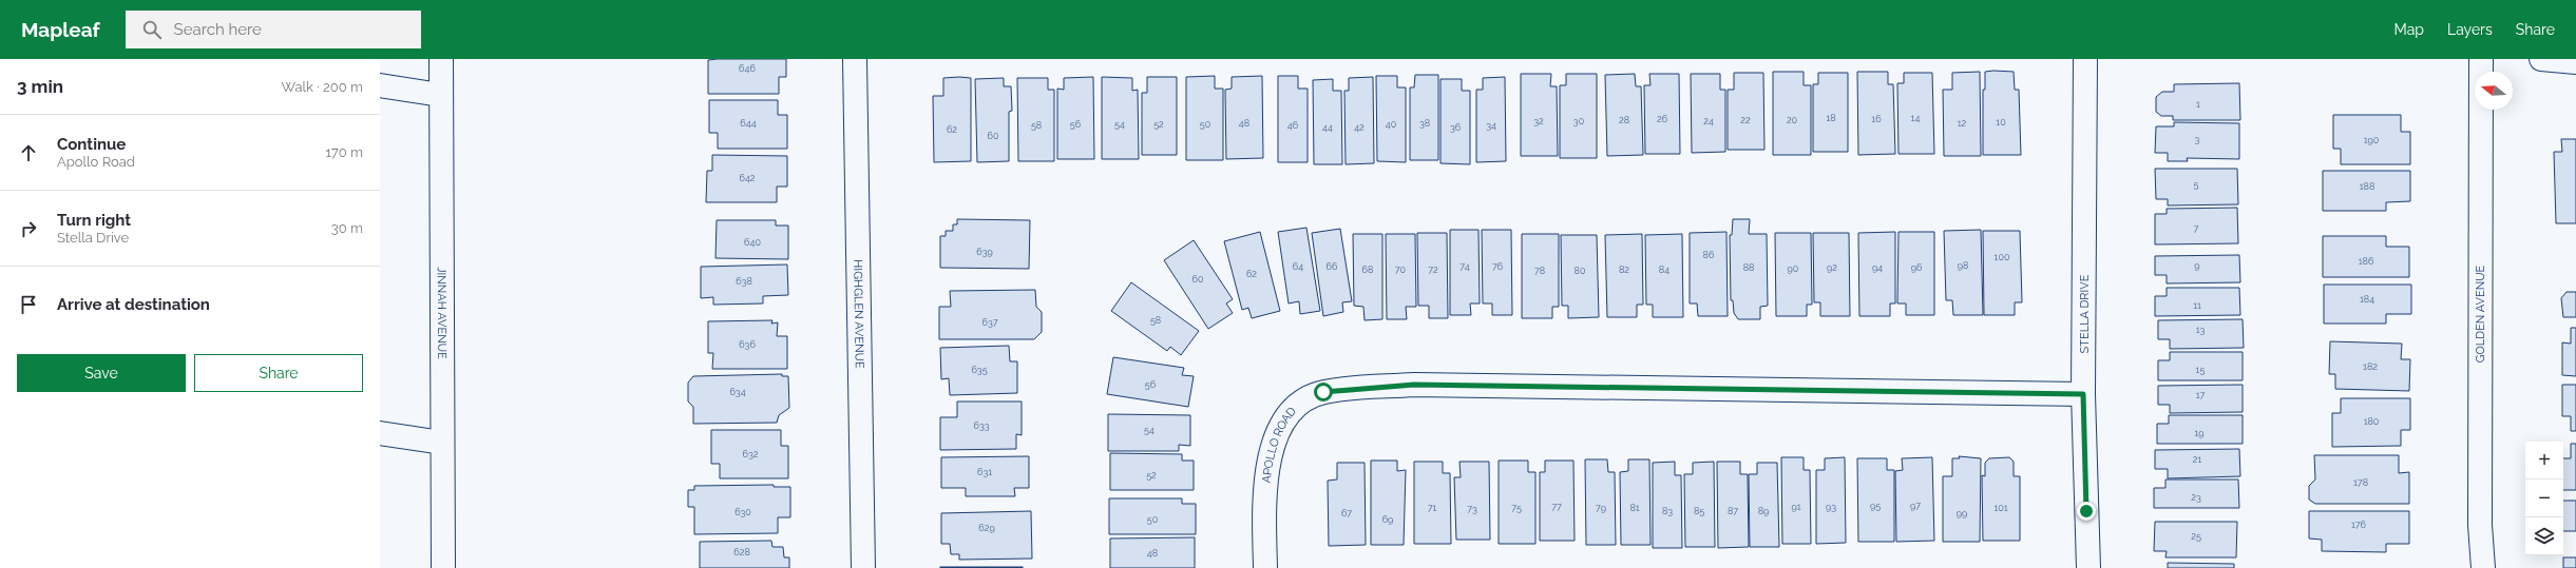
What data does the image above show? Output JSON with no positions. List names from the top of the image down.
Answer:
{
  "streets": {
    "street": [
      "JINNAH AVENUE",
      "HIGHGLEN AVENUE",
      "STELLA DRIVE",
      "GOLDEN AVENUE",
      "APOLLO ROAD"
    ]
  },
  "crossings": [
    ["STELLA DRIVE", "APOLLO ROAD"]
  ],
  "house_numbers": [
    "646",
    "1",
    "18",
    "14",
    "26",
    "16",
    "28",
    "22",
    "20",
    "32",
    "30",
    "24",
    "10",
    "644",
    "48",
    "38",
    "12",
    "56",
    "54",
    "52",
    "50",
    "40",
    "58",
    "46",
    "34",
    "44",
    "42",
    "36",
    "62",
    "60",
    "3",
    "190",
    "642",
    "5",
    "188",
    "7",
    "640",
    "639",
    "86",
    "100",
    "186",
    "98",
    "9",
    "64",
    "66",
    "74",
    "76",
    "88",
    "92",
    "94",
    "96",
    "90",
    "68",
    "70",
    "72",
    "82",
    "84",
    "78",
    "80",
    "62",
    "60",
    "638",
    "184",
    "11",
    "58",
    "637",
    "13",
    "636",
    "182",
    "635",
    "15",
    "56",
    "634",
    "17",
    "180",
    "633",
    "54",
    "19",
    "632",
    "21",
    "631",
    "52",
    "178",
    "23",
    "95",
    "97",
    "77",
    "91",
    "93",
    "71",
    "75",
    "79",
    "81",
    "101",
    "73",
    "83",
    "85",
    "87",
    "89",
    "630",
    "67",
    "99",
    "50",
    "69",
    "176",
    "629",
    "25",
    "628",
    "48"
  ],
  "north": "left",
  "page": {
    "header": "Mapleaf",
    "search": "Search here",
    "nav": ["Map", "Layers", "Share"],
    "heading": ["3 min", "Walk · 200 m"],
    "list": [
      ["Continue", "Apollo Road", "170 m"],
      ["Turn right", "Stella Drive", "30 m"],
      "Arrive at destination"
    ],
    "buttons": ["Save", "Share"],
    "map_buttons": ["+", "−"]
  }
}
